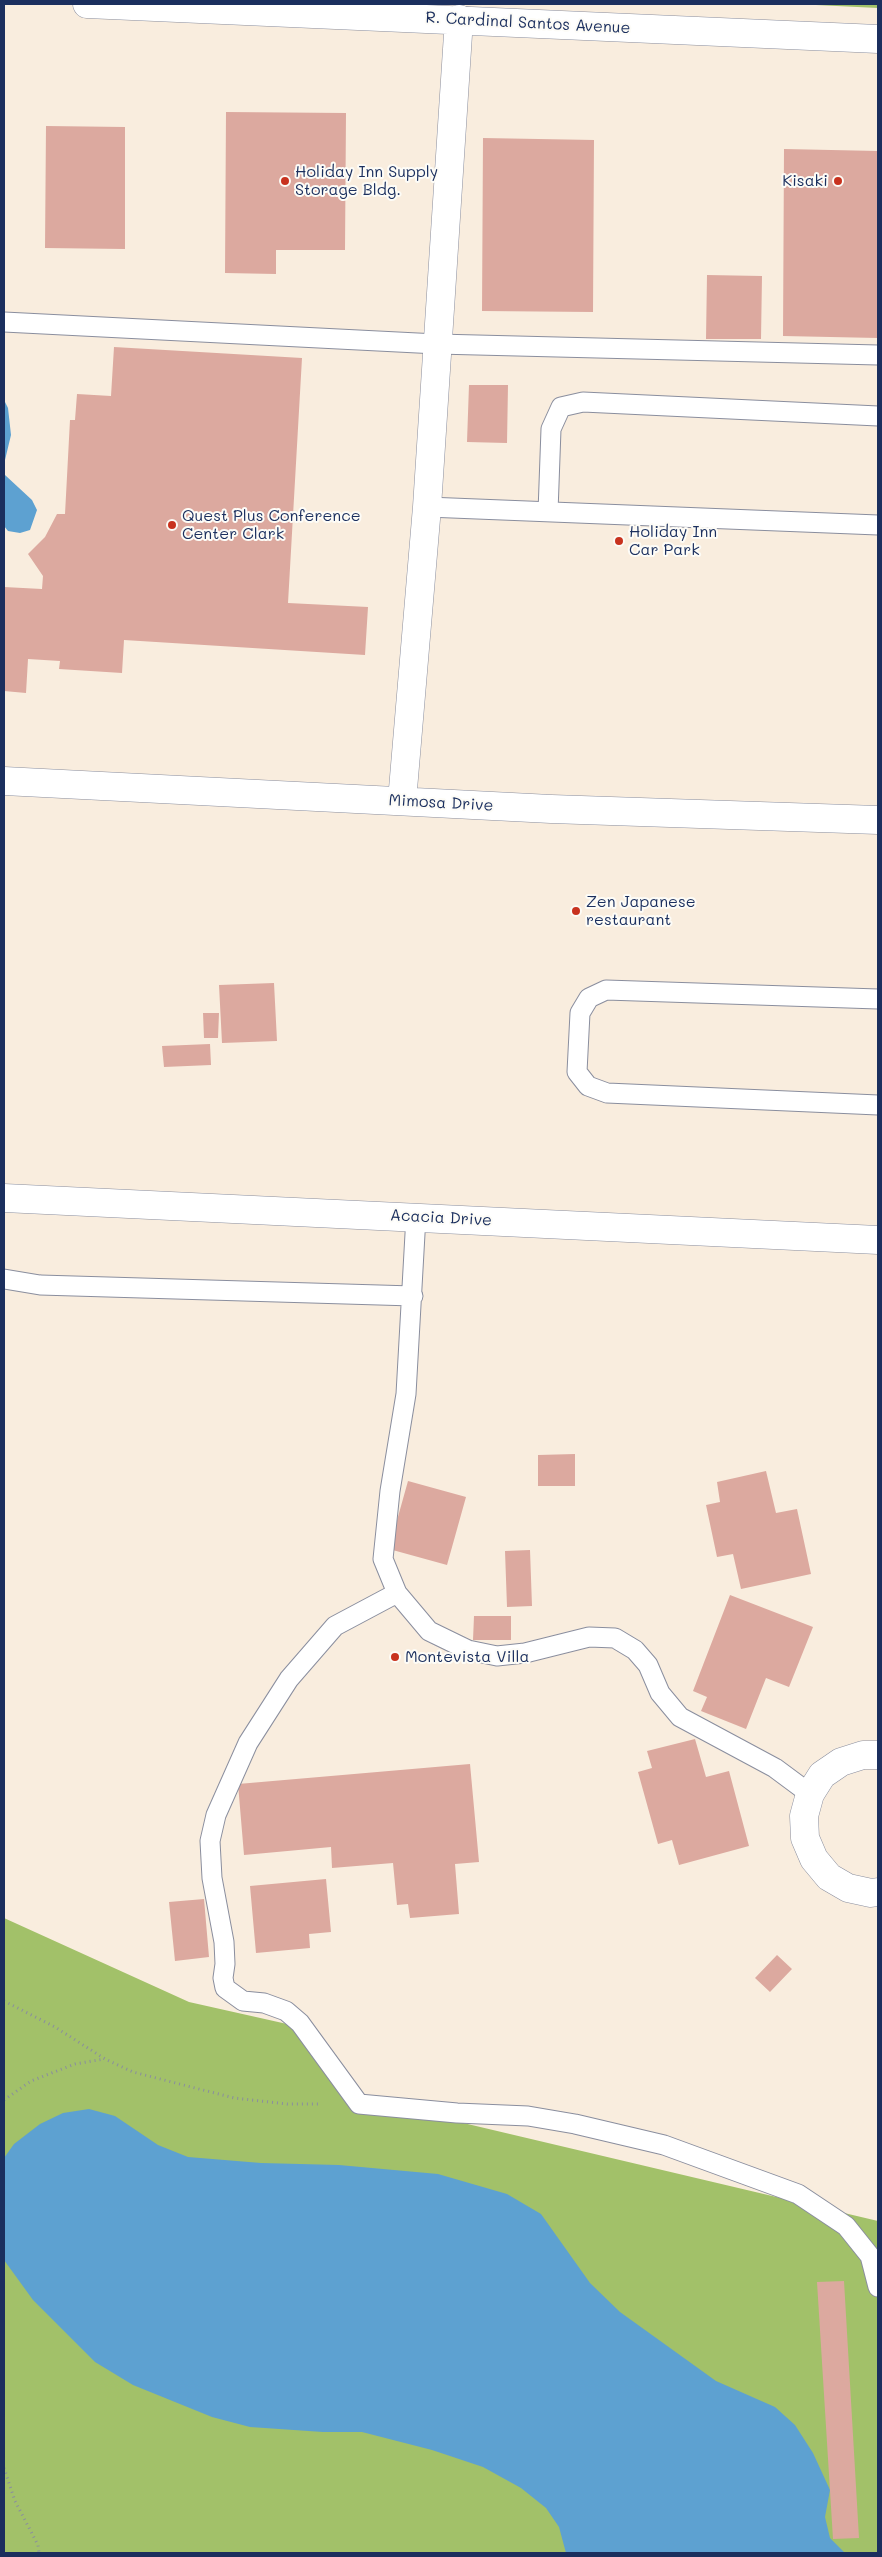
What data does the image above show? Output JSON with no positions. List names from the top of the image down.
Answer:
{
  "streets": {
    "street": ["R. Cardinal Santos Avenue", "Mimosa Drive", "Acacia Drive"]
  },
  "places": [
    "Holiday Inn Supply Storage Bldg.",
    "Kisaki",
    "Quest Plus Conference Center Clark",
    "Holiday Inn Car Park",
    "Zen Japanese restaurant",
    "Montevista Villa"
  ]
}
